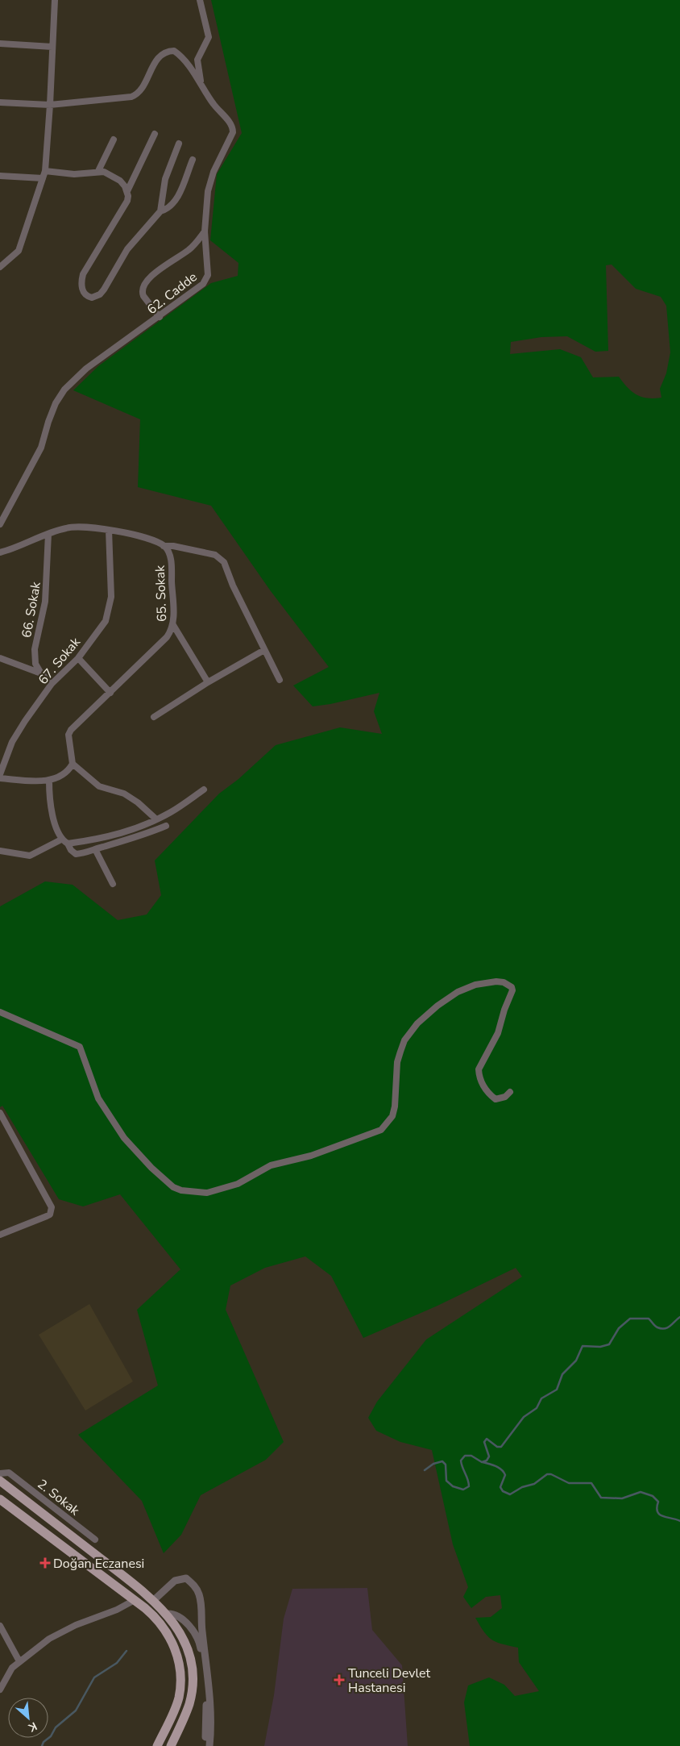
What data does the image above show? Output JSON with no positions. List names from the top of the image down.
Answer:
{
  "streets": {
    "street": [
      "62. Cadde",
      "65. Sokak",
      "66. Sokak",
      "67. Sokak",
      "2. Sokak"
    ]
  },
  "crossings": [
    ["65. Sokak", "66. Sokak"],
    ["65. Sokak", "67. Sokak"],
    ["66. Sokak", "67. Sokak"]
  ],
  "places": {
    "health": ["Doğan Eczanesi", "Tunceli Devlet Hastanesi"]
  },
  "north": "bottom right"
}
